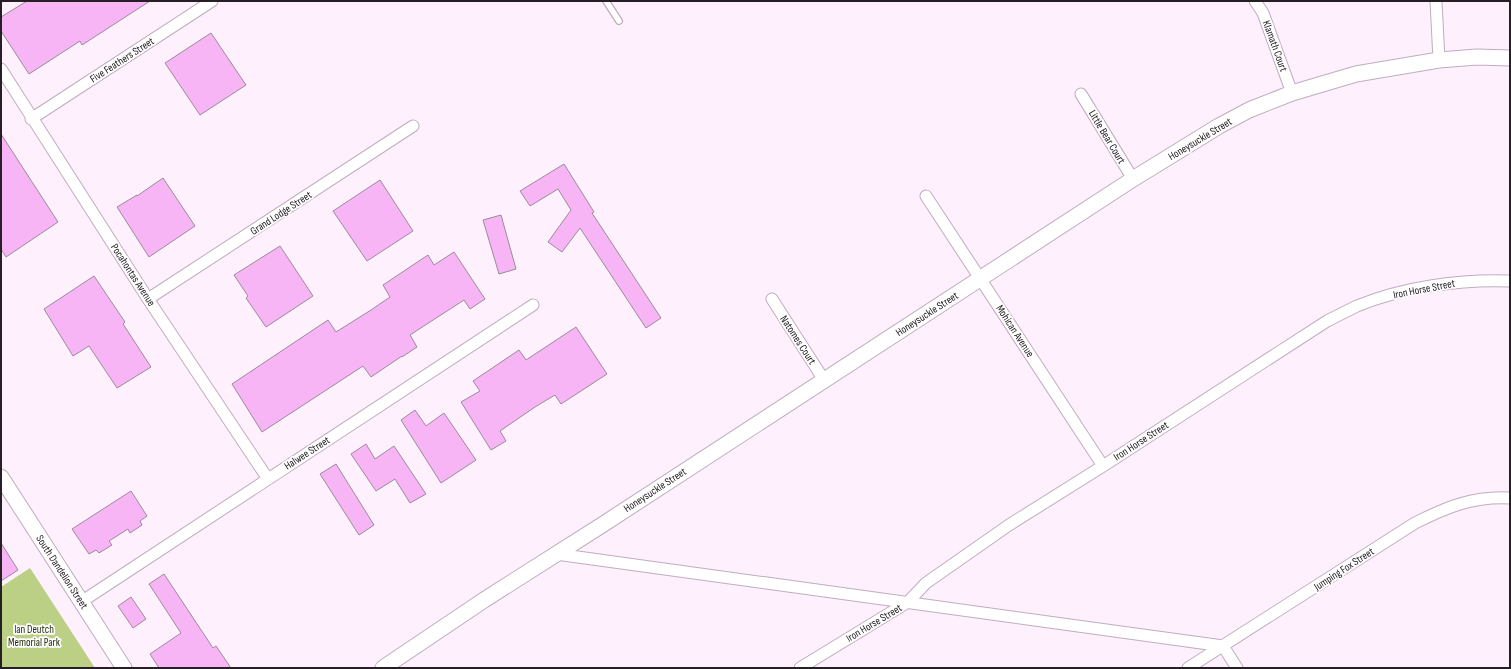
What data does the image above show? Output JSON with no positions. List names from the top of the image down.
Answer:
{
  "streets": {
    "street": [
      "Klamath Court",
      "Five Feathers Street",
      "Little Bear Court",
      "Honeysuckle Street",
      "Grand Lodge Street",
      "Pocahontas Avenue",
      "Iron Horse Street",
      "Mohican Avenue",
      "Natomes Court",
      "Halwee Street",
      "Jumping Fox Street",
      "South Dandelion Street"
    ]
  },
  "crossings": [
    ["Klamath Court", "Honeysuckle Street"],
    ["Five Feathers Street", "Pocahontas Avenue"],
    ["Little Bear Court", "Honeysuckle Street"],
    ["Honeysuckle Street", "Mohican Avenue"],
    ["Honeysuckle Street", "Natomes Court"],
    ["Grand Lodge Street", "Pocahontas Avenue"],
    ["Pocahontas Avenue", "Halwee Street"],
    ["Iron Horse Street", "Mohican Avenue"],
    ["Halwee Street", "South Dandelion Street"]
  ],
  "parks": ["Ian Deutch Memorial Park"]
}
